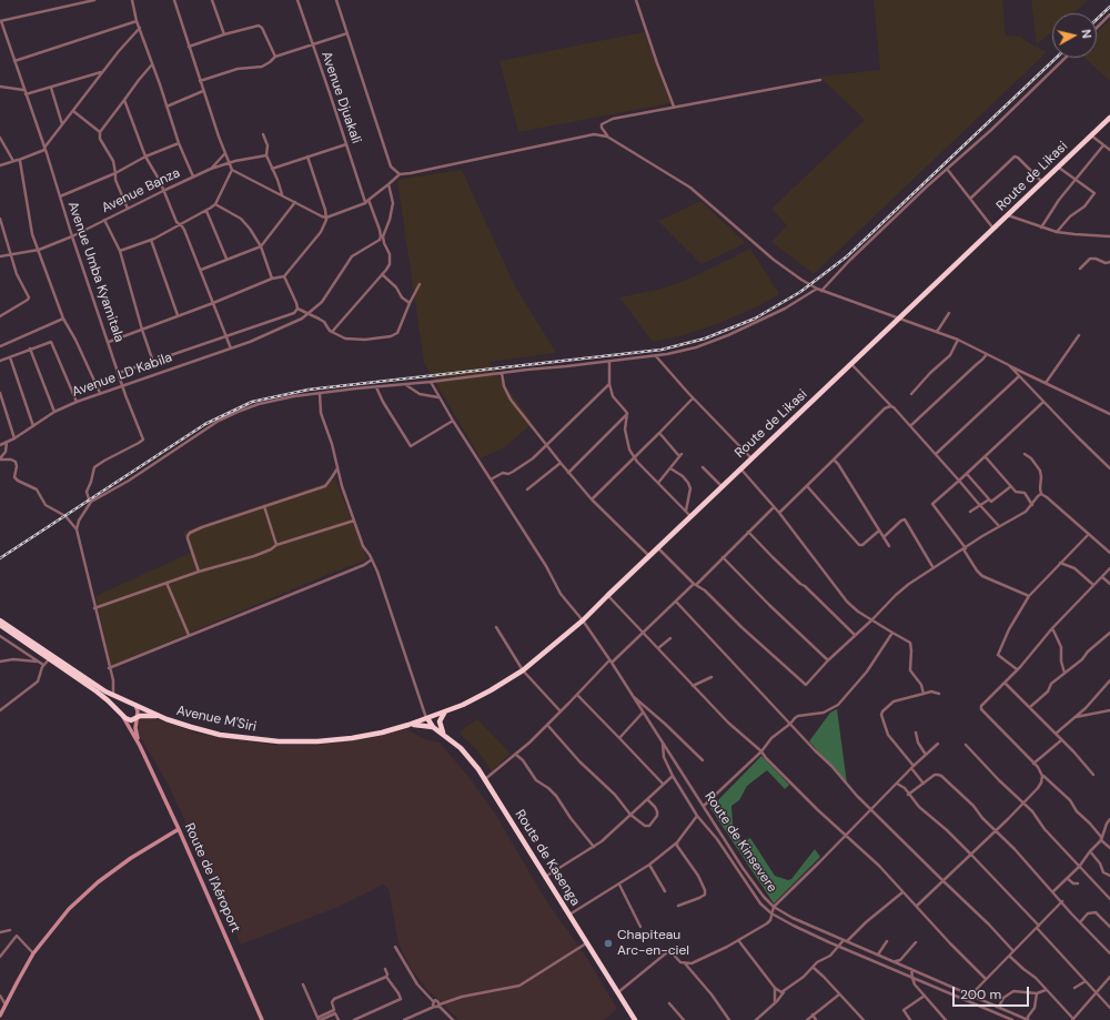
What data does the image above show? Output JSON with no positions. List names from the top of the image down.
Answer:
{
  "streets": {
    "highway": ["Route de Likasi", "Avenue M'Siri", "Route de Kasenga"],
    "main road": ["Route de l'Aéroport"],
    "street": [
      "Avenue Djuakali",
      "Avenue Banza",
      "Avenue Umba Kyamitala",
      "Avenue LD Kabila",
      "Route de Kinsevere"
    ]
  },
  "crossings": [
    ["Route de Likasi", "Avenue M'Siri"],
    ["Route de Likasi", "Route de Kinsevere"],
    ["Route de Likasi", "Route de Kasenga"],
    ["Avenue Banza", "Avenue Umba Kyamitala"],
    ["Avenue Umba Kyamitala", "Avenue LD Kabila"],
    ["Avenue M'Siri", "Route de Kasenga"],
    ["Avenue M'Siri", "Route de l'Aéroport"]
  ],
  "places": ["Chapiteau Arc-en-ciel"],
  "scale_bar": "200 m",
  "north": "right"
}
